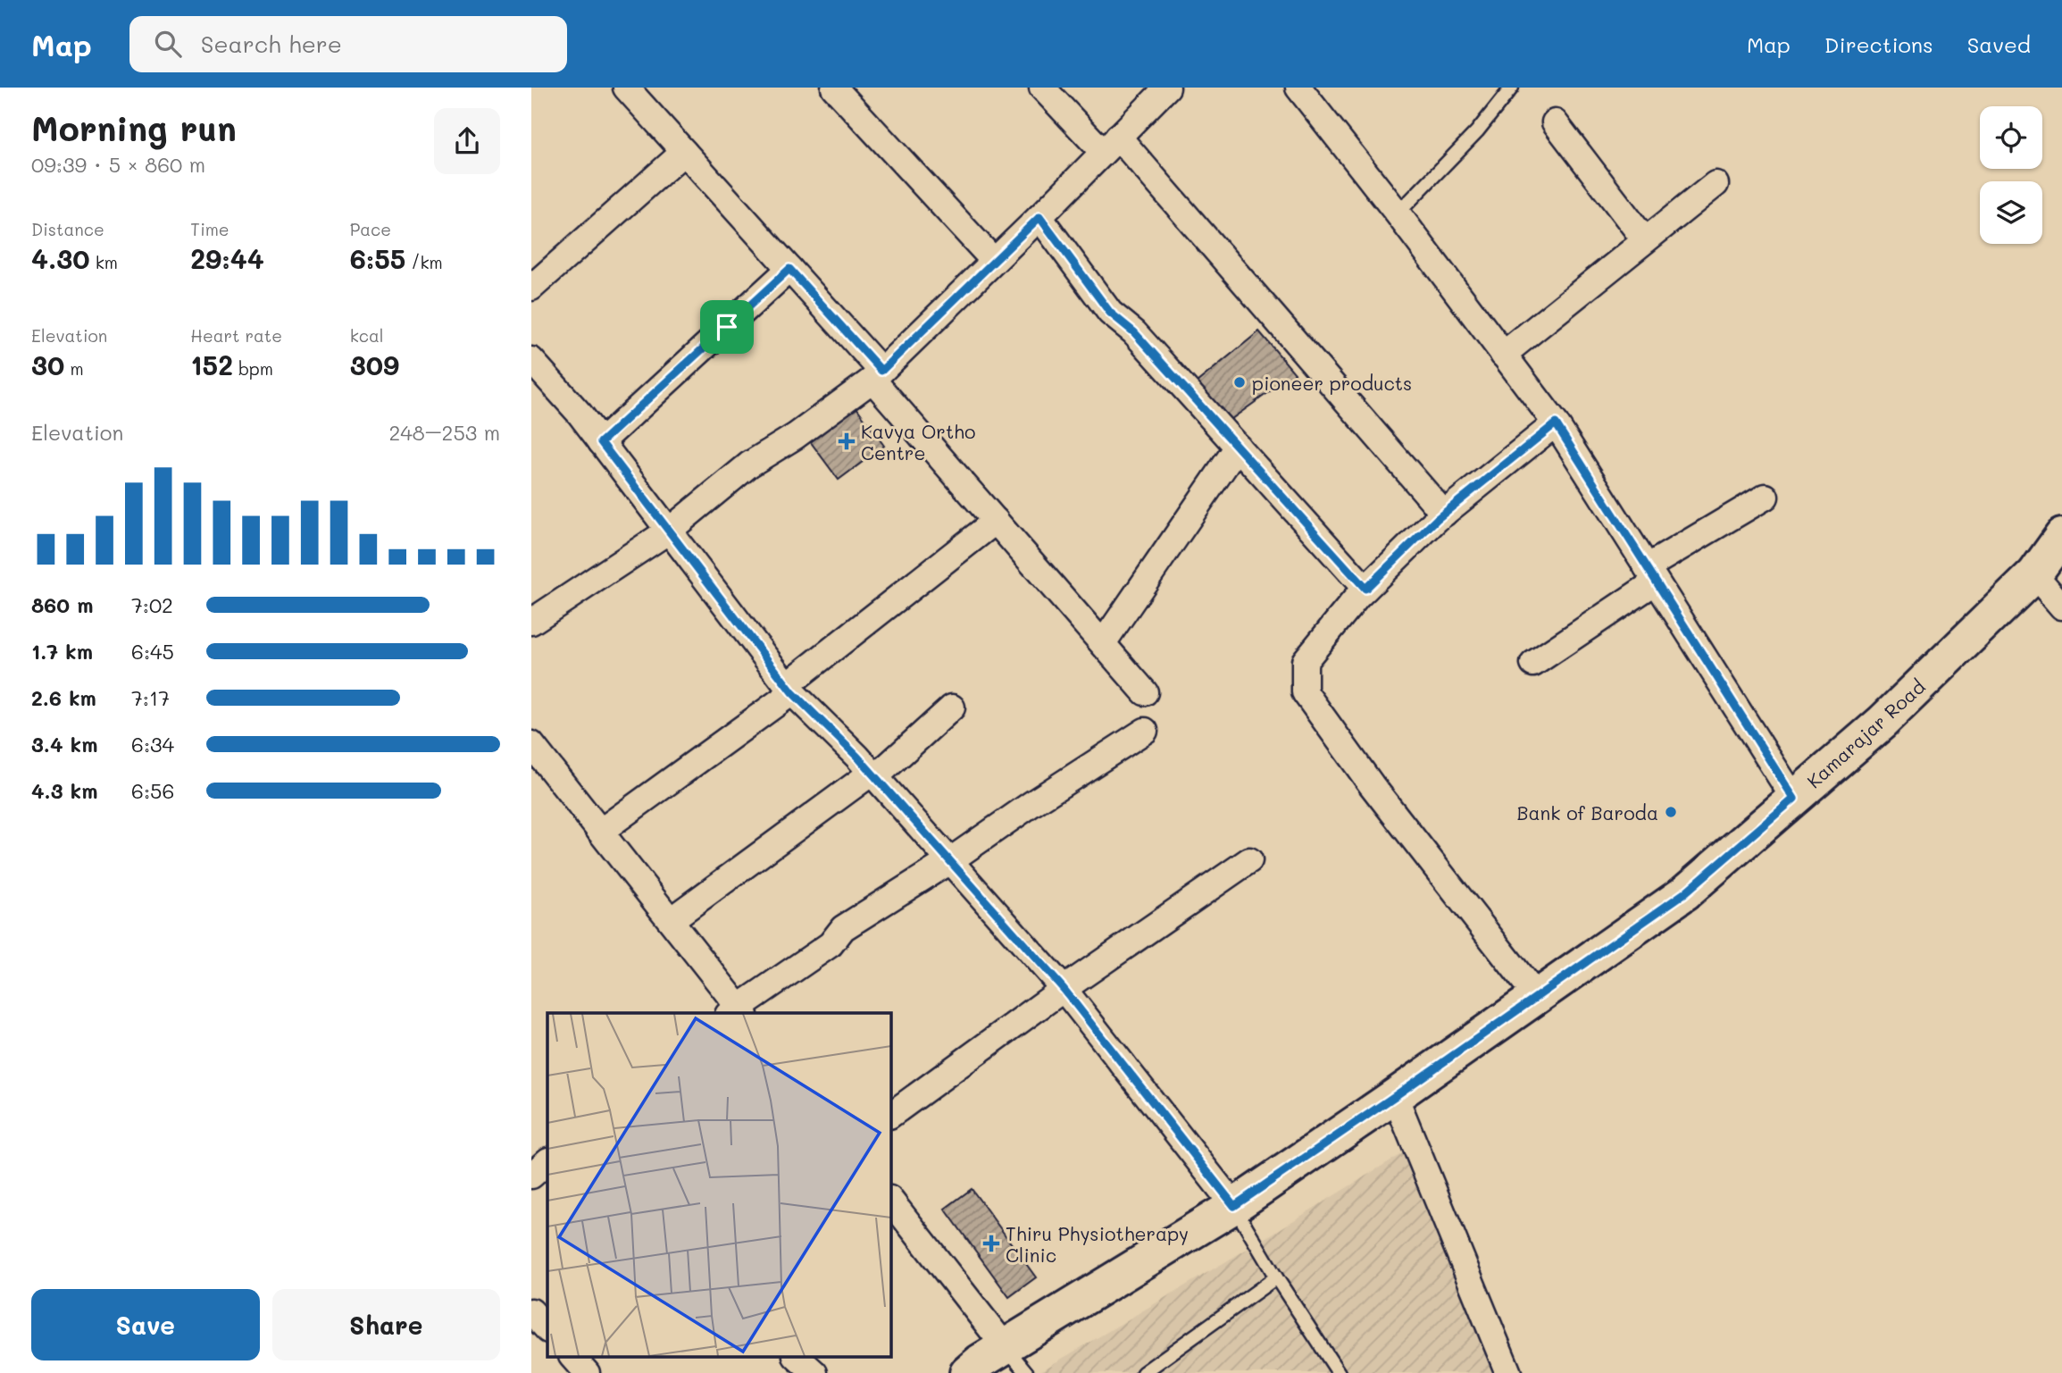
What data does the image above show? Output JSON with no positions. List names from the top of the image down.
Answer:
{
  "streets": {
    "main road": ["Kamarajar Road"]
  },
  "places": {
    "other": ["pioneer products", "Bank of Baroda"],
    "health": ["Kavya Ortho Centre", "Thiru Physiotherapy Clinic"]
  },
  "page": {
    "header": "Map",
    "search": "Search here",
    "nav": ["Map", "Directions", "Saved"],
    "heading": ["Morning run", "09:39 · 5 × 860 m"],
    "stats": [
      ["Distance", "4.30 km"],
      ["Time", "29:44"],
      ["Pace", "6:55 /km"],
      ["Elevation", "30 m"],
      ["Heart rate", "152 bpm"],
      ["kcal", "309"]
    ],
    "chart": ["Elevation", "248–253 m"],
    "list": [
      {
        "name": "860 m",
        "note": "7:02"
      },
      {
        "name": "1.7 km",
        "note": "6:45"
      },
      {
        "name": "2.6 km",
        "note": "7:17"
      },
      {
        "name": "3.4 km",
        "note": "6:34"
      },
      {
        "name": "4.3 km",
        "note": "6:56"
      }
    ],
    "buttons": ["Save", "Share"]
  }
}
